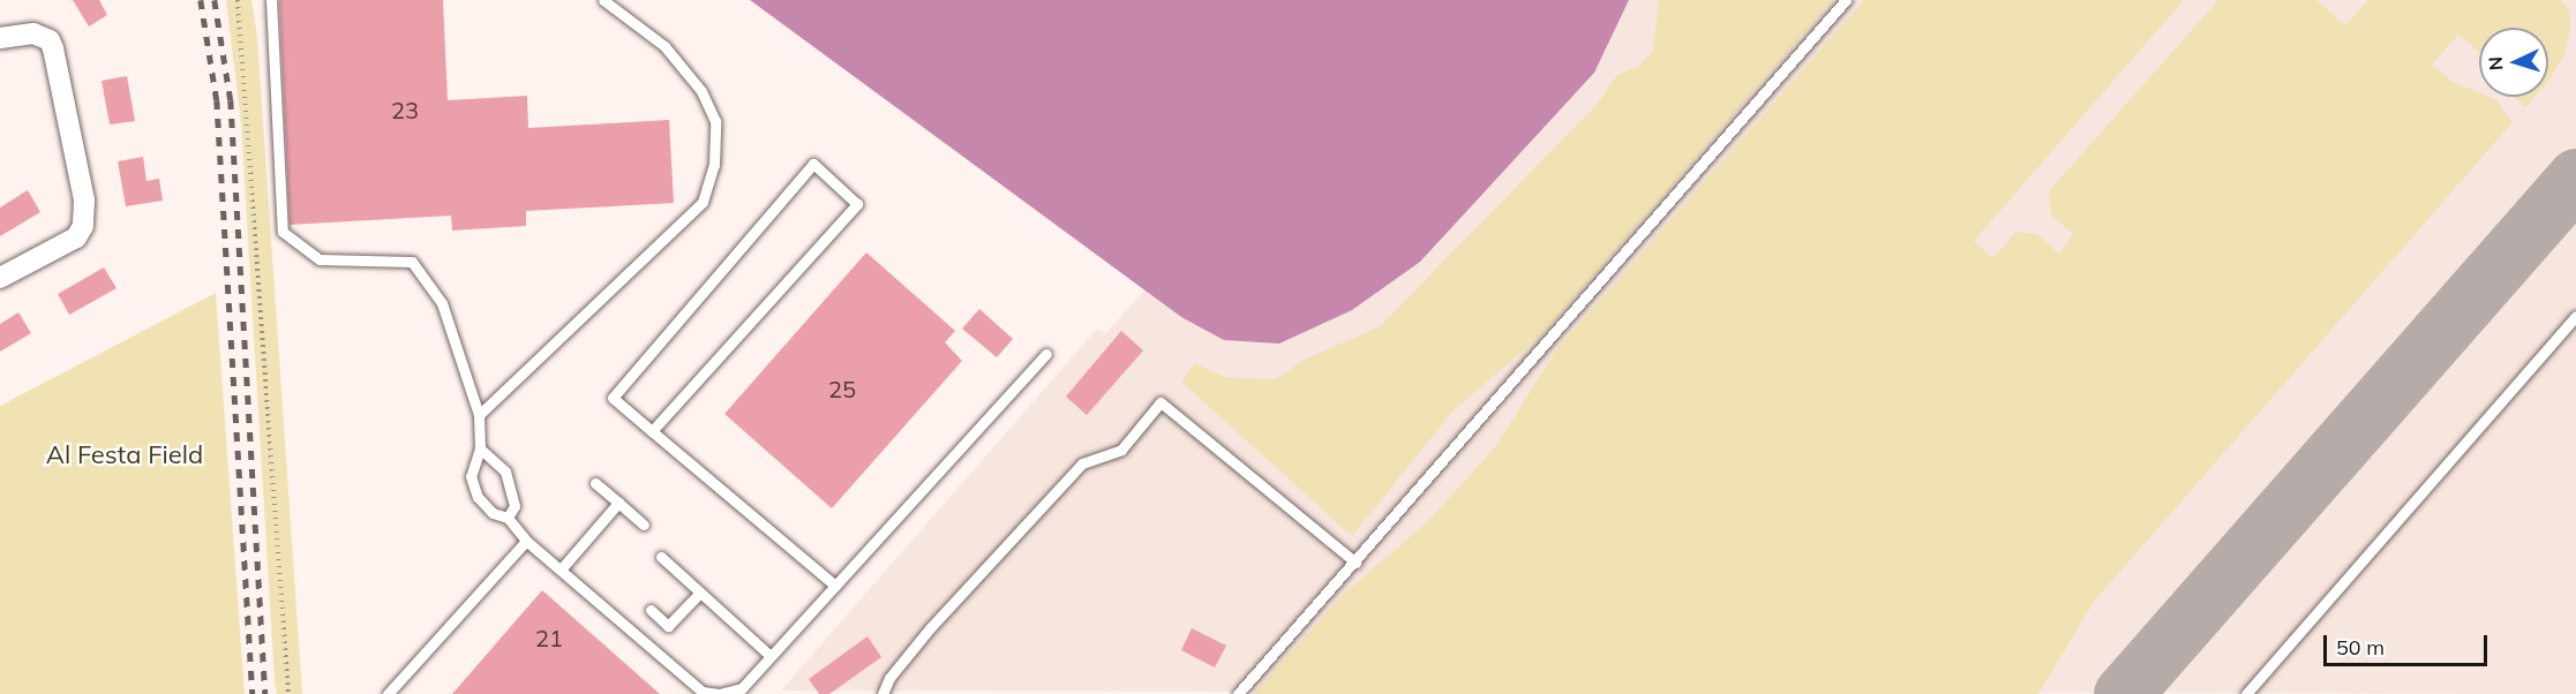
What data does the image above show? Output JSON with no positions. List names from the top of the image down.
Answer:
{
  "parks": ["Al Festa Field"],
  "house_numbers": ["23", "25", "21"],
  "scale_bar": "50 m",
  "north": "left"
}
